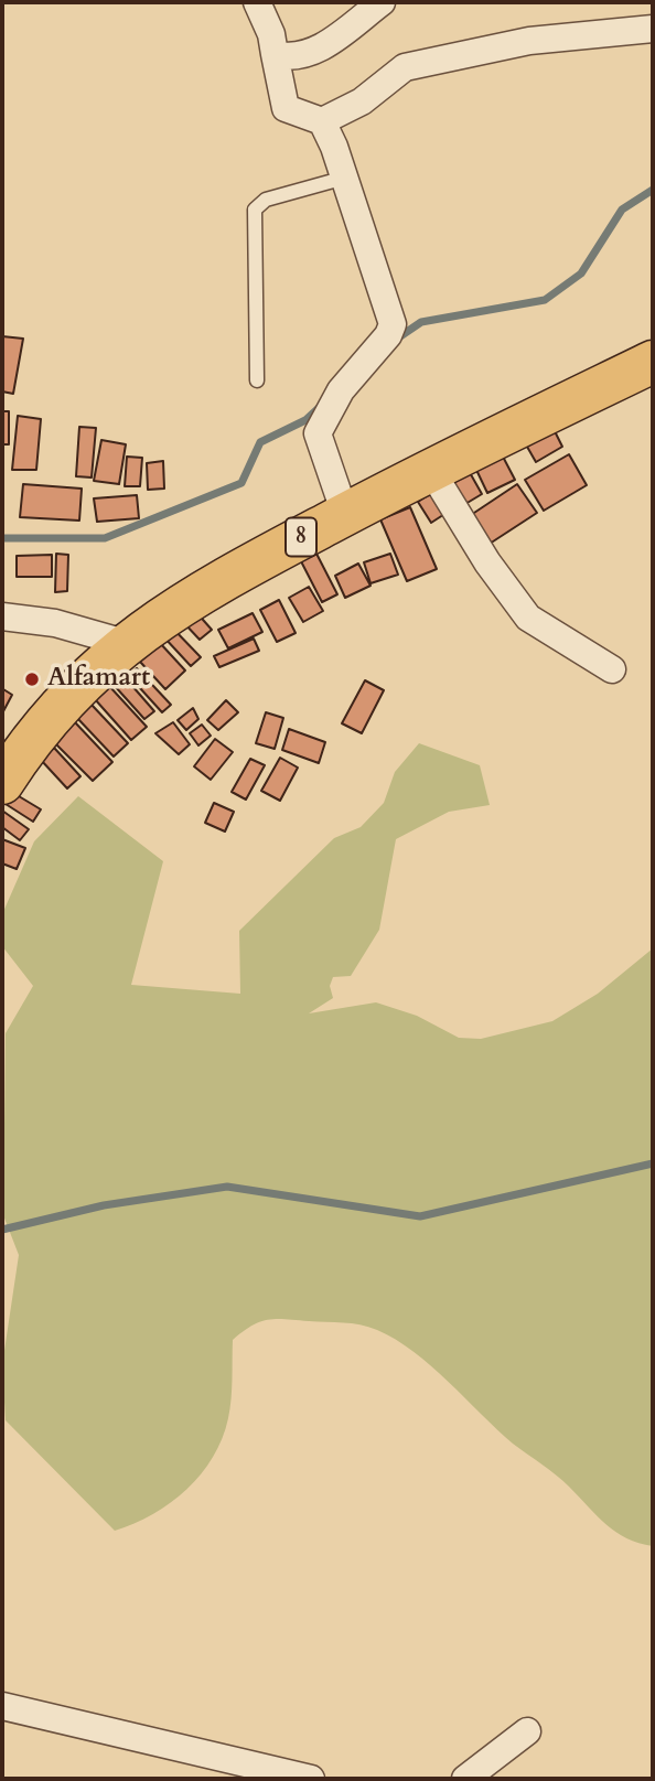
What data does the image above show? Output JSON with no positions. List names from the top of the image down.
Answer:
{
  "streets": {
    "highway": ["8"]
  },
  "places": ["Alfamart"]
}
